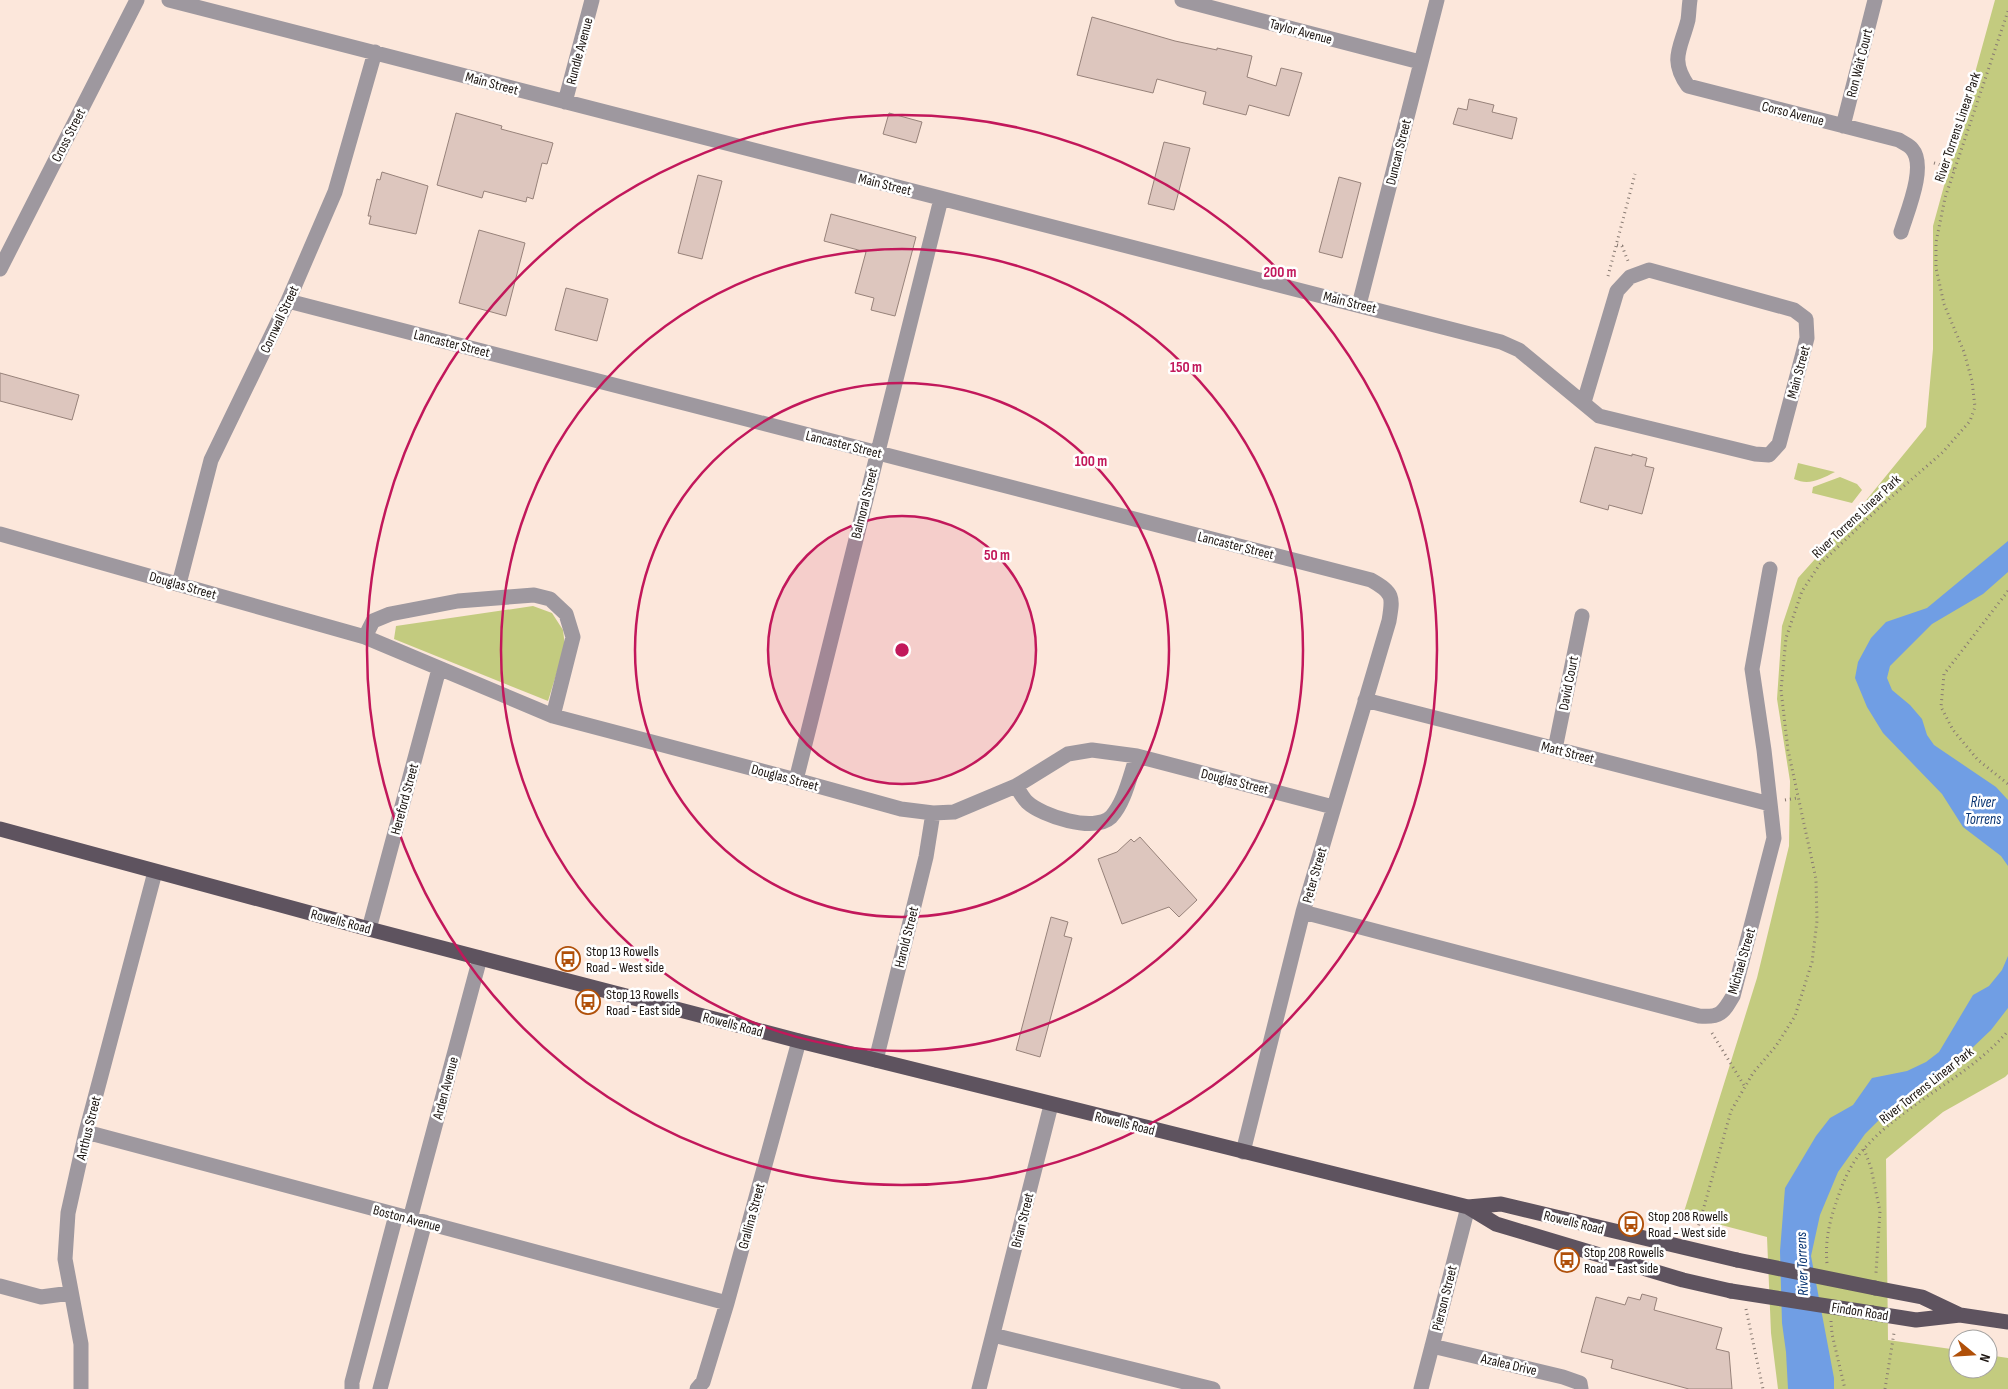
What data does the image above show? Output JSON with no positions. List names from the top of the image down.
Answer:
{
  "streets": {
    "main road": ["Rowells Road", "Findon Road"],
    "street": [
      "Taylor Avenue",
      "Rundle Avenue",
      "Ron Wait Court",
      "Main Street",
      "Corso Avenue",
      "Cross Street",
      "Duncan Street",
      "Cornwall Street",
      "Lancaster Street",
      "Balmoral Street",
      "Douglas Street",
      "David Court",
      "Matt Street",
      "Hereford Street",
      "Peter Street",
      "Harold Street",
      "Michael Street",
      "Arden Avenue",
      "Anthus Street",
      "Grallina Street",
      "Boston Avenue",
      "Brian Street",
      "Pierson Street",
      "Azalea Drive"
    ],
    "path": ["River Torrens Linear Park"]
  },
  "crossings": [
    ["Taylor Avenue", "Duncan Street"],
    ["Rundle Avenue", "Main Street"],
    ["Ron Wait Court", "Corso Avenue"],
    ["Main Street", "Duncan Street"],
    ["Main Street", "Cornwall Street"],
    ["Main Street", "Balmoral Street"],
    ["River Torrens Linear Park", "Rowells Road"],
    ["Cornwall Street", "Lancaster Street"],
    ["Cornwall Street", "Douglas Street"],
    ["Lancaster Street", "Balmoral Street"],
    ["Lancaster Street", "Peter Street"],
    ["Balmoral Street", "Douglas Street"],
    ["Douglas Street", "Hereford Street"],
    ["Douglas Street", "Peter Street"],
    ["Douglas Street", "Harold Street"],
    ["David Court", "Matt Street"],
    ["Matt Street", "Peter Street"],
    ["Matt Street", "Michael Street"],
    ["Hereford Street", "Rowells Road"],
    ["Peter Street", "Rowells Road"],
    ["Peter Street", "Michael Street"],
    ["Rowells Road", "Harold Street"],
    ["Rowells Road", "Arden Avenue"],
    ["Rowells Road", "Anthus Street"],
    ["Rowells Road", "Grallina Street"],
    ["Rowells Road", "Brian Street"],
    ["Rowells Road", "Pierson Street"],
    ["Rowells Road", "Findon Road"],
    ["Arden Avenue", "Boston Avenue"],
    ["Anthus Street", "Boston Avenue"],
    ["Grallina Street", "Boston Avenue"],
    ["Pierson Street", "Azalea Drive"]
  ],
  "water": ["River Torrens"],
  "places": {
    "bus stop": [
      "Stop 13 Rowells Road - West side",
      "Stop 13 Rowells Road - East side",
      "Stop 208 Rowells Road - West side",
      "Stop 208 Rowells Road - East side"
    ]
  },
  "north": "right",
  "rings": [
    "200 m",
    "150 m",
    "100 m",
    "50 m"
  ]
}
